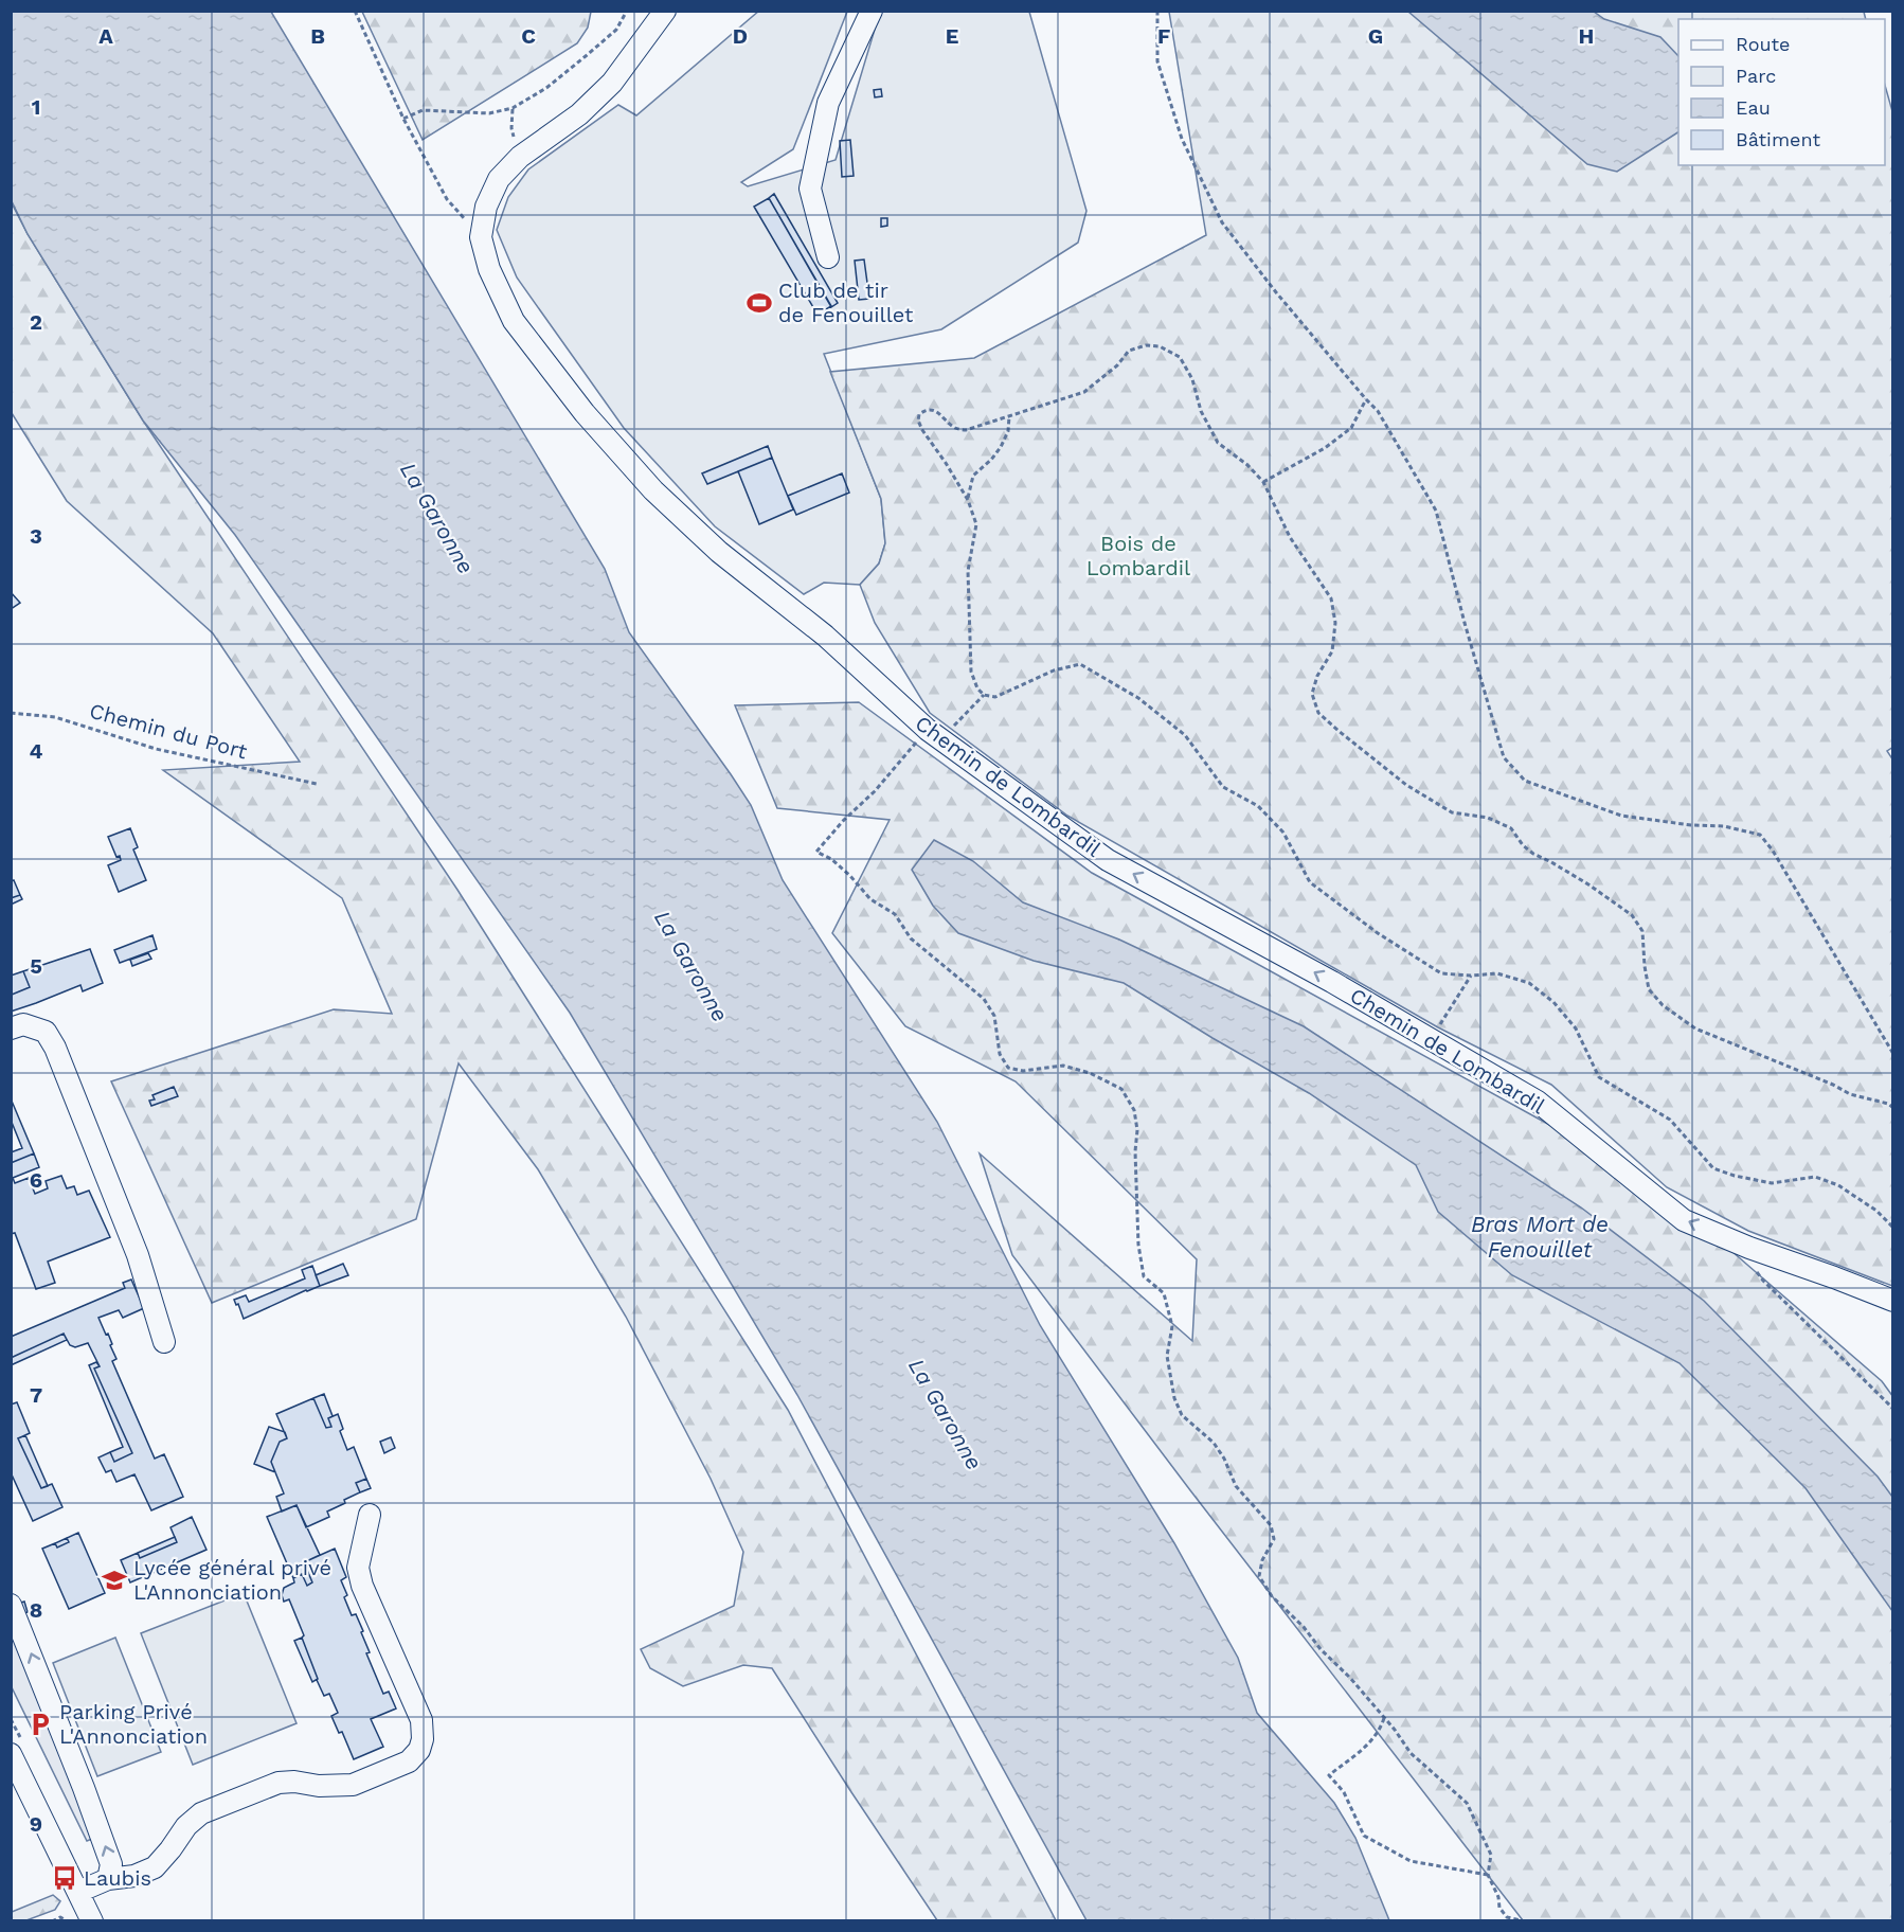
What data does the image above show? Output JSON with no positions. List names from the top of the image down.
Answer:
{
  "streets": {
    "street": ["Chemin de Lombardil"],
    "path": ["Chemin du Port"]
  },
  "one_way": ["Chemin de Lombardil"],
  "water": ["La Garonne", "Bras Mort de Fenouillet"],
  "parks": ["Bois de Lombardil"],
  "places": {
    "sports": ["Club de tir de Fenouillet"],
    "school or university": ["Lycée général privé L'Annonciation"],
    "parking": ["Parking Privé L'Annonciation"],
    "bus stop": ["Laubis"]
  },
  "legend": [
    "Route",
    "Parc",
    "Eau",
    "Bâtiment"
  ],
  "grid": {
    "columns": [
      "A",
      "B",
      "C",
      "D",
      "E",
      "F",
      "G",
      "H"
    ],
    "rows": [
      "1",
      "2",
      "3",
      "4",
      "5",
      "6",
      "7",
      "8",
      "9"
    ]
  }
}
